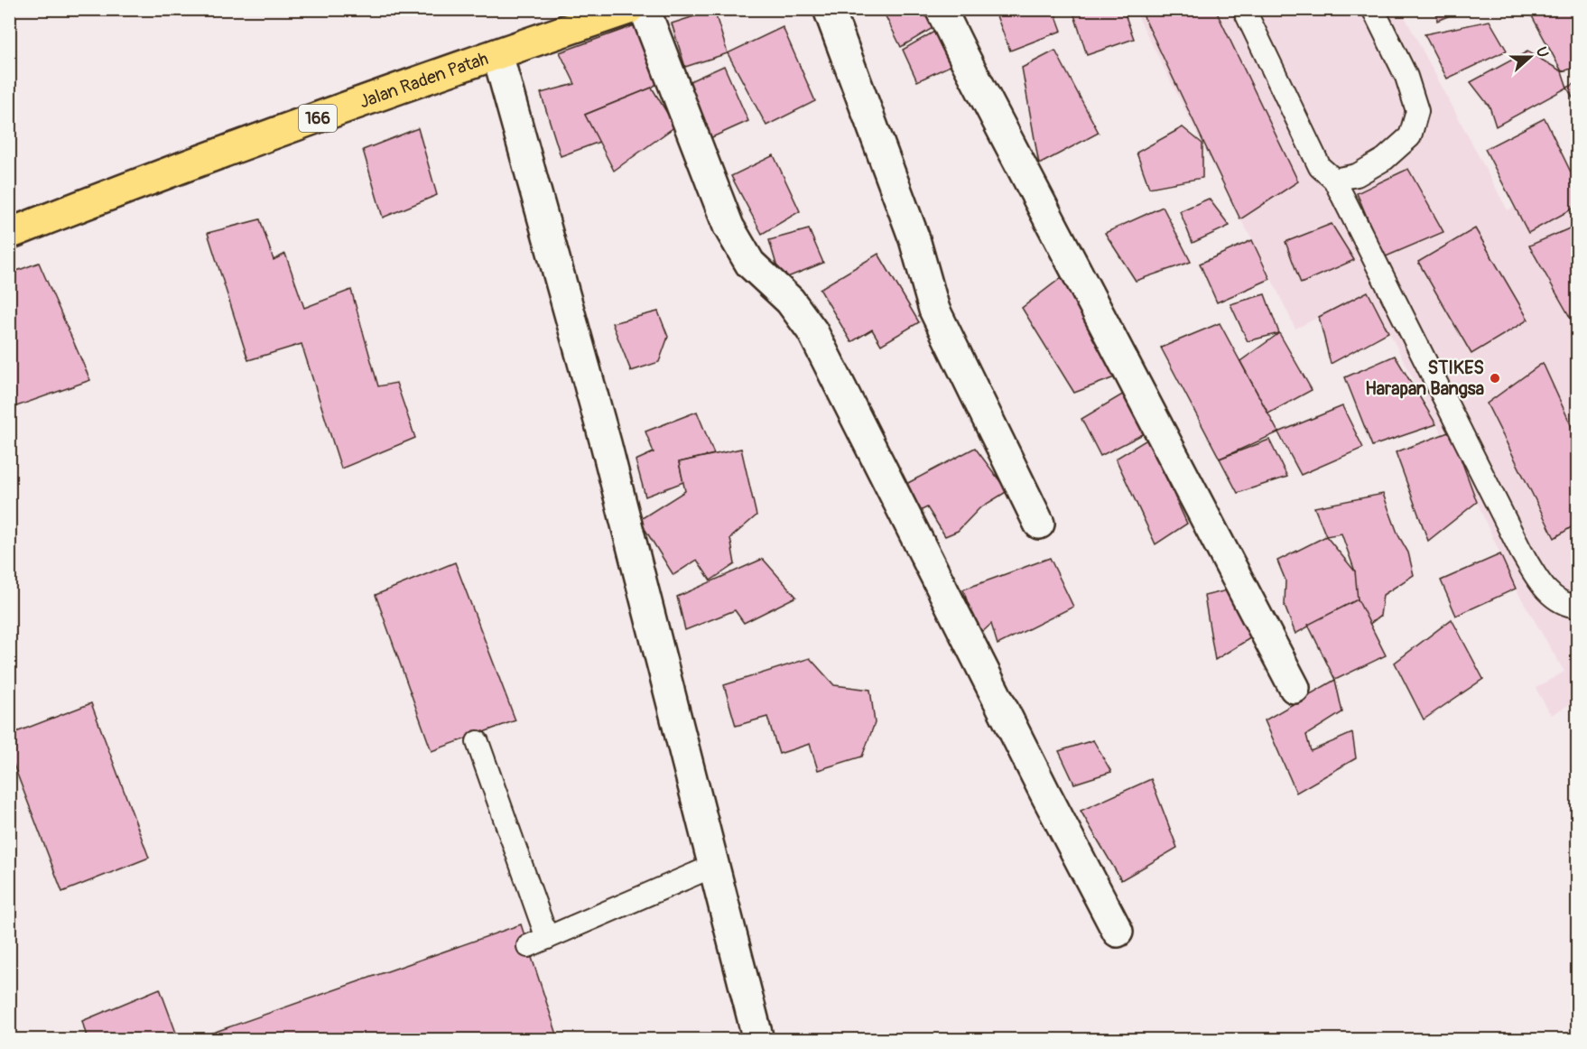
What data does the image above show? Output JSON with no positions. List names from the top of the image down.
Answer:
{
  "streets": {
    "main road": ["Jalan Raden Patah", "166"]
  },
  "places": ["STIKES Harapan Bangsa"],
  "north": "right"
}
